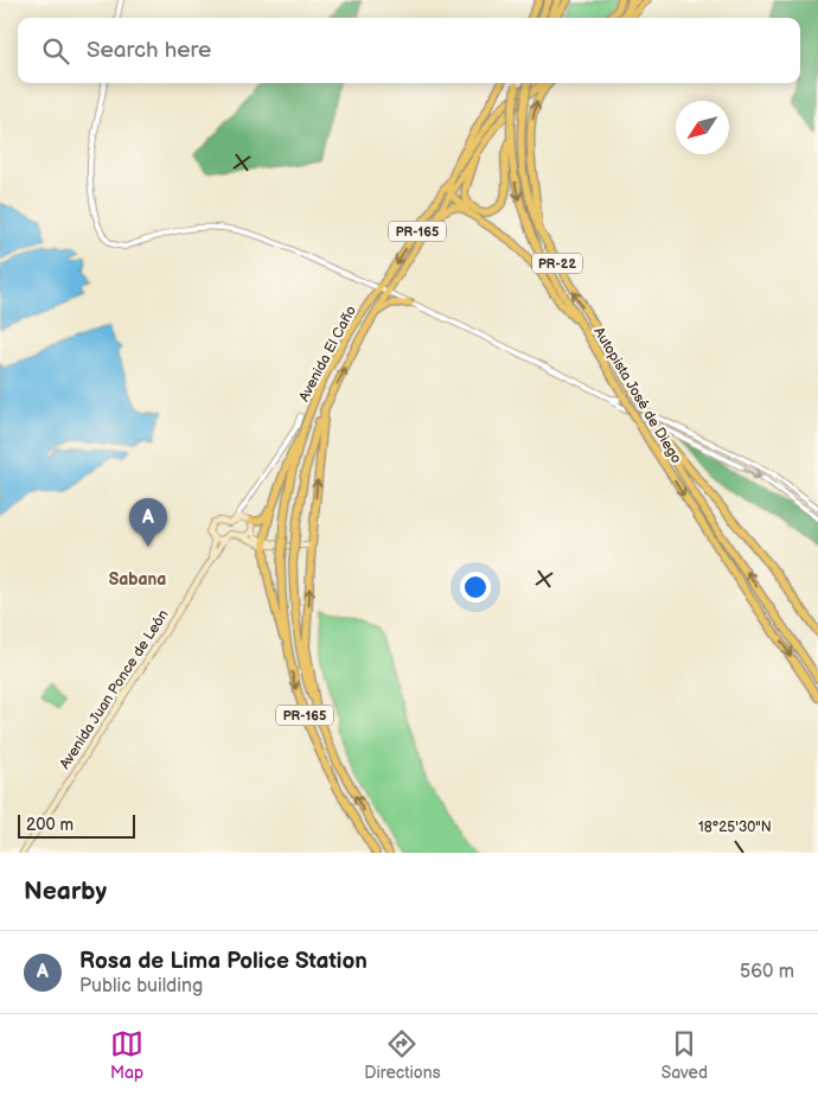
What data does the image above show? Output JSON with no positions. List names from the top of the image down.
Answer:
{
  "streets": {
    "highway": [
      "PR-165",
      "PR-22",
      "Avenida El Caño",
      "Autopista José de Diego"
    ],
    "main road": ["Avenida Juan Ponce de León"]
  },
  "districts": ["Sabana"],
  "scale_bar": "200 m",
  "north": "bottom left",
  "page": {
    "search": "Search here",
    "pins": "A",
    "scale": "200 m",
    "heading": "Nearby",
    "list": [
      {
        "mark": "A",
        "name": "Rosa de Lima Police Station",
        "note": "Public building",
        "value": "560 m"
      }
    ],
    "nav": ["Map", "Directions", "Saved"]
  },
  "coordinates": ["18°25'30\"N"]
}
